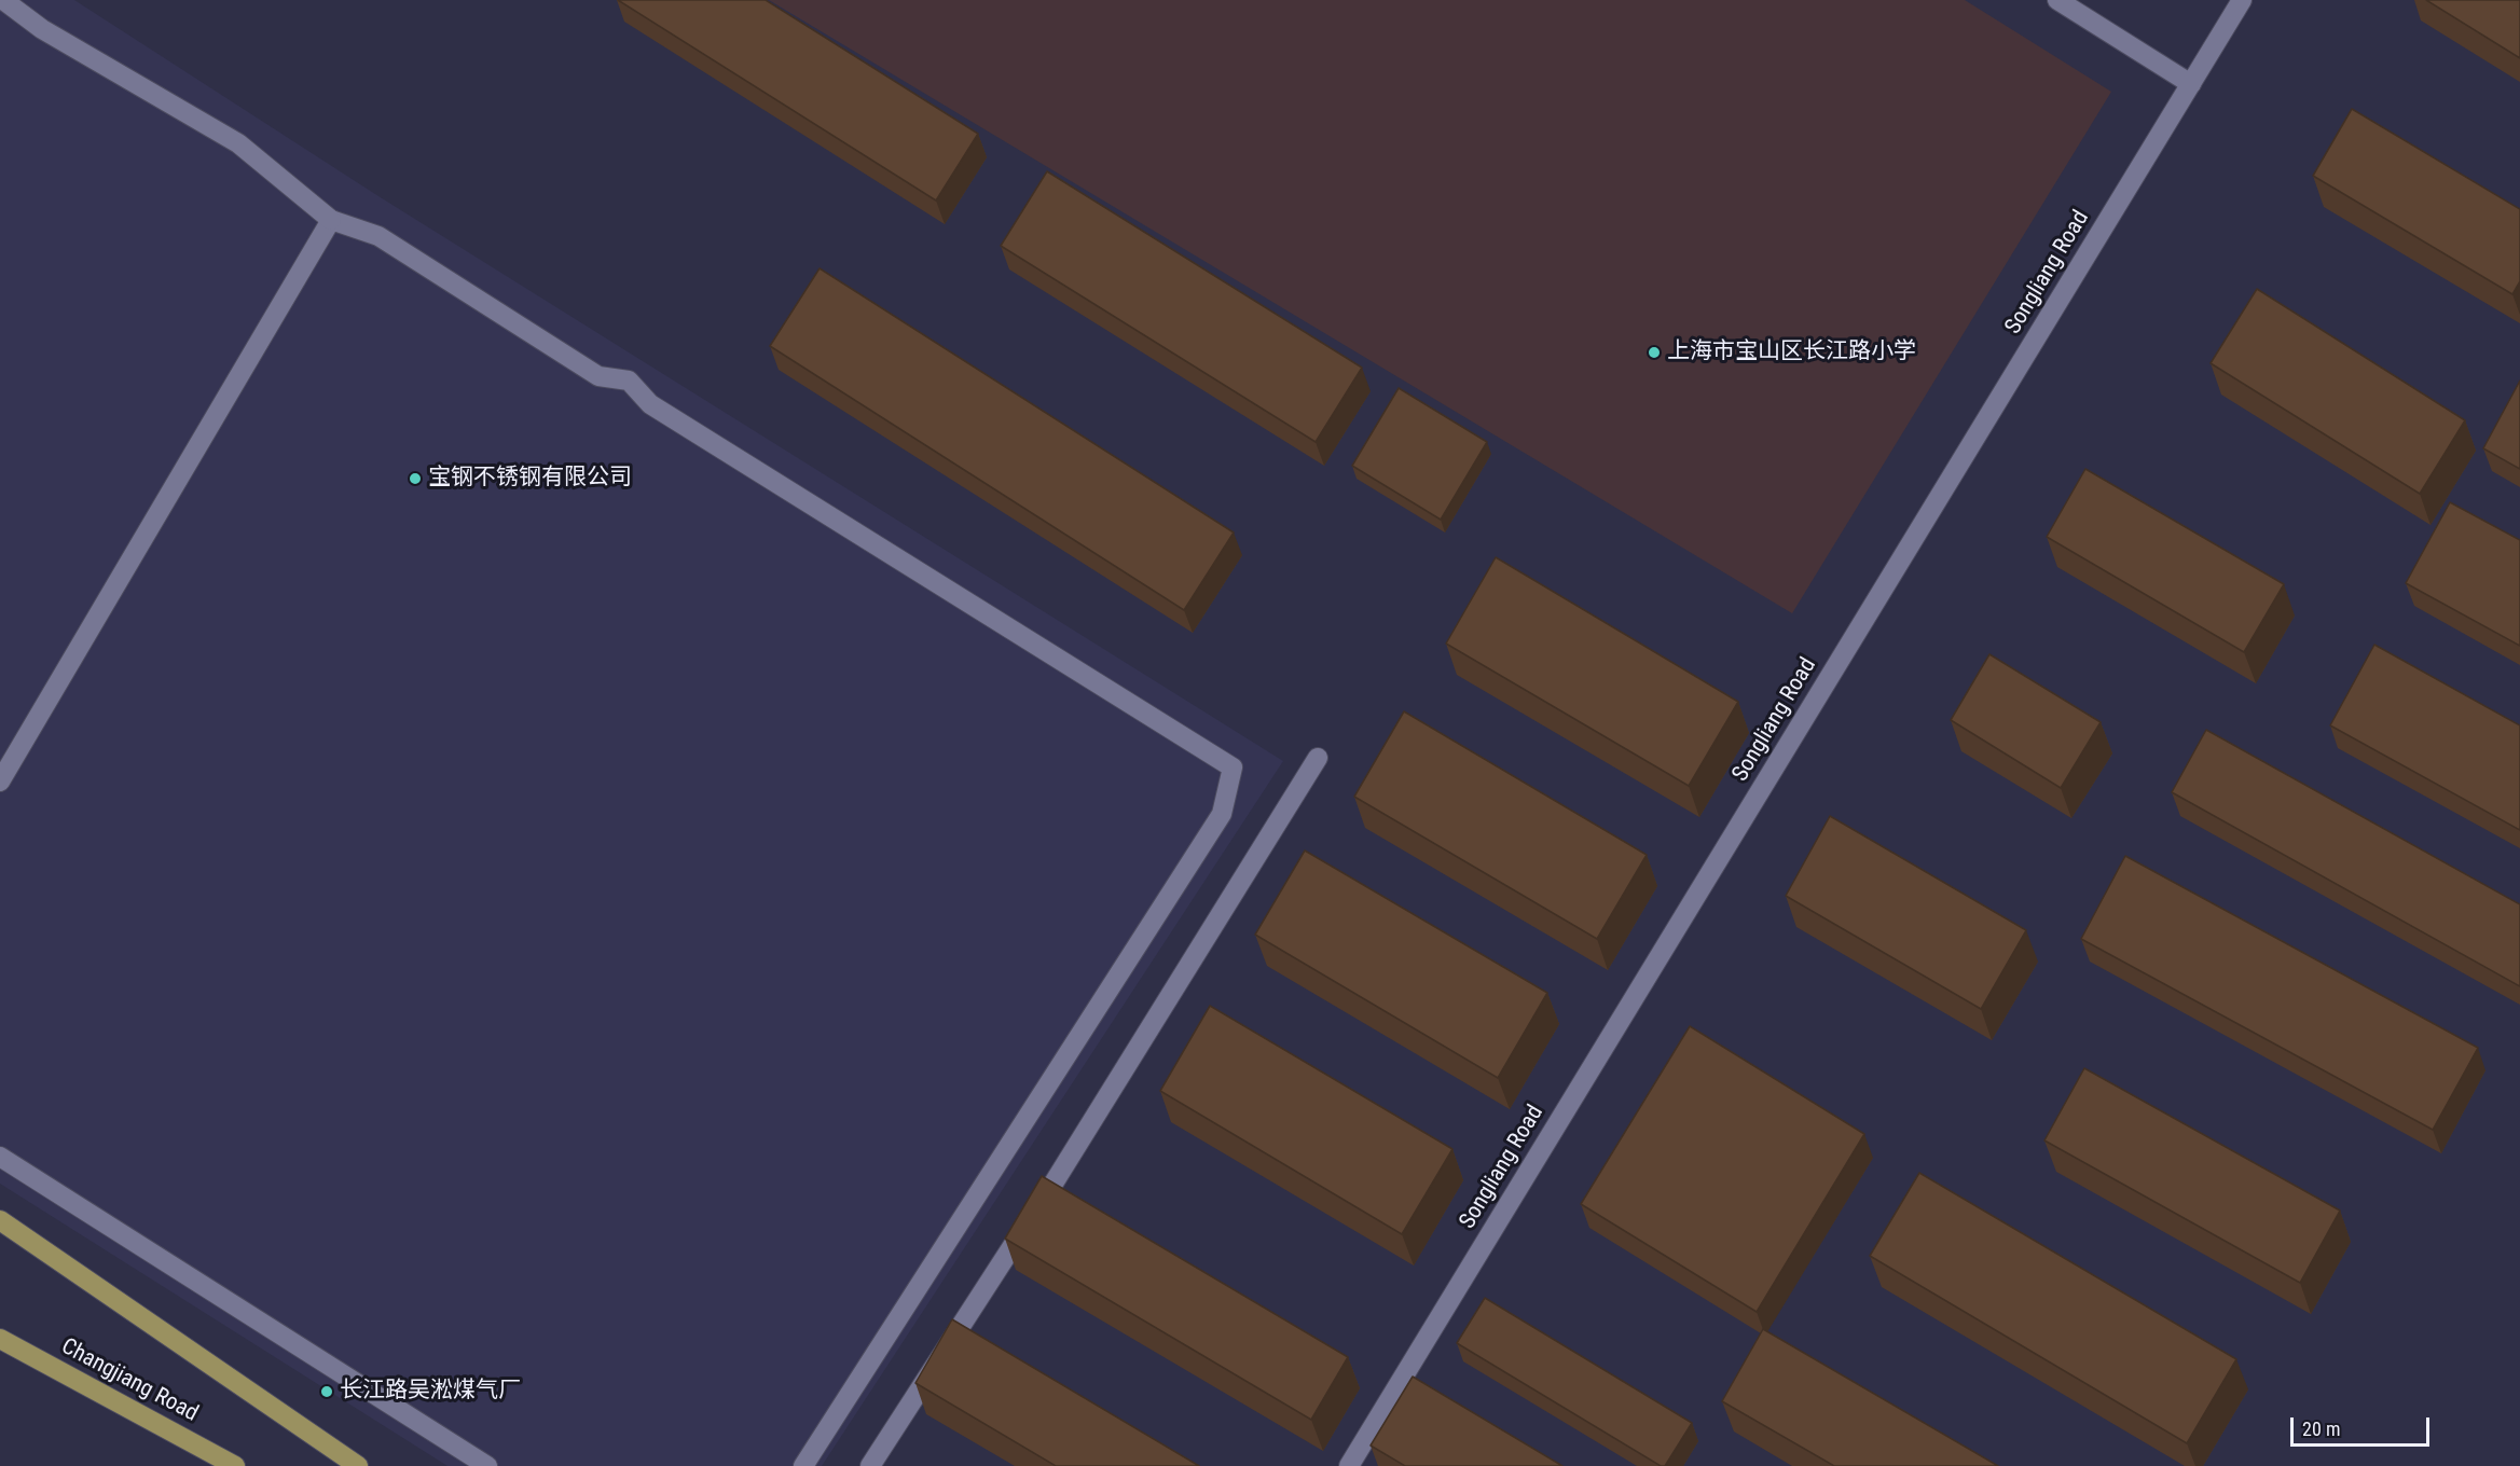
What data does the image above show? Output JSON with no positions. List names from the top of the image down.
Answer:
{
  "streets": {
    "main road": ["Changjiang Road"],
    "street": ["Songliang Road"]
  },
  "places": ["上海市宝山区长江路小学", "宝钢不锈钢有限公司", "长江路吴淞煤气厂"],
  "scale_bar": "20 m"
}
